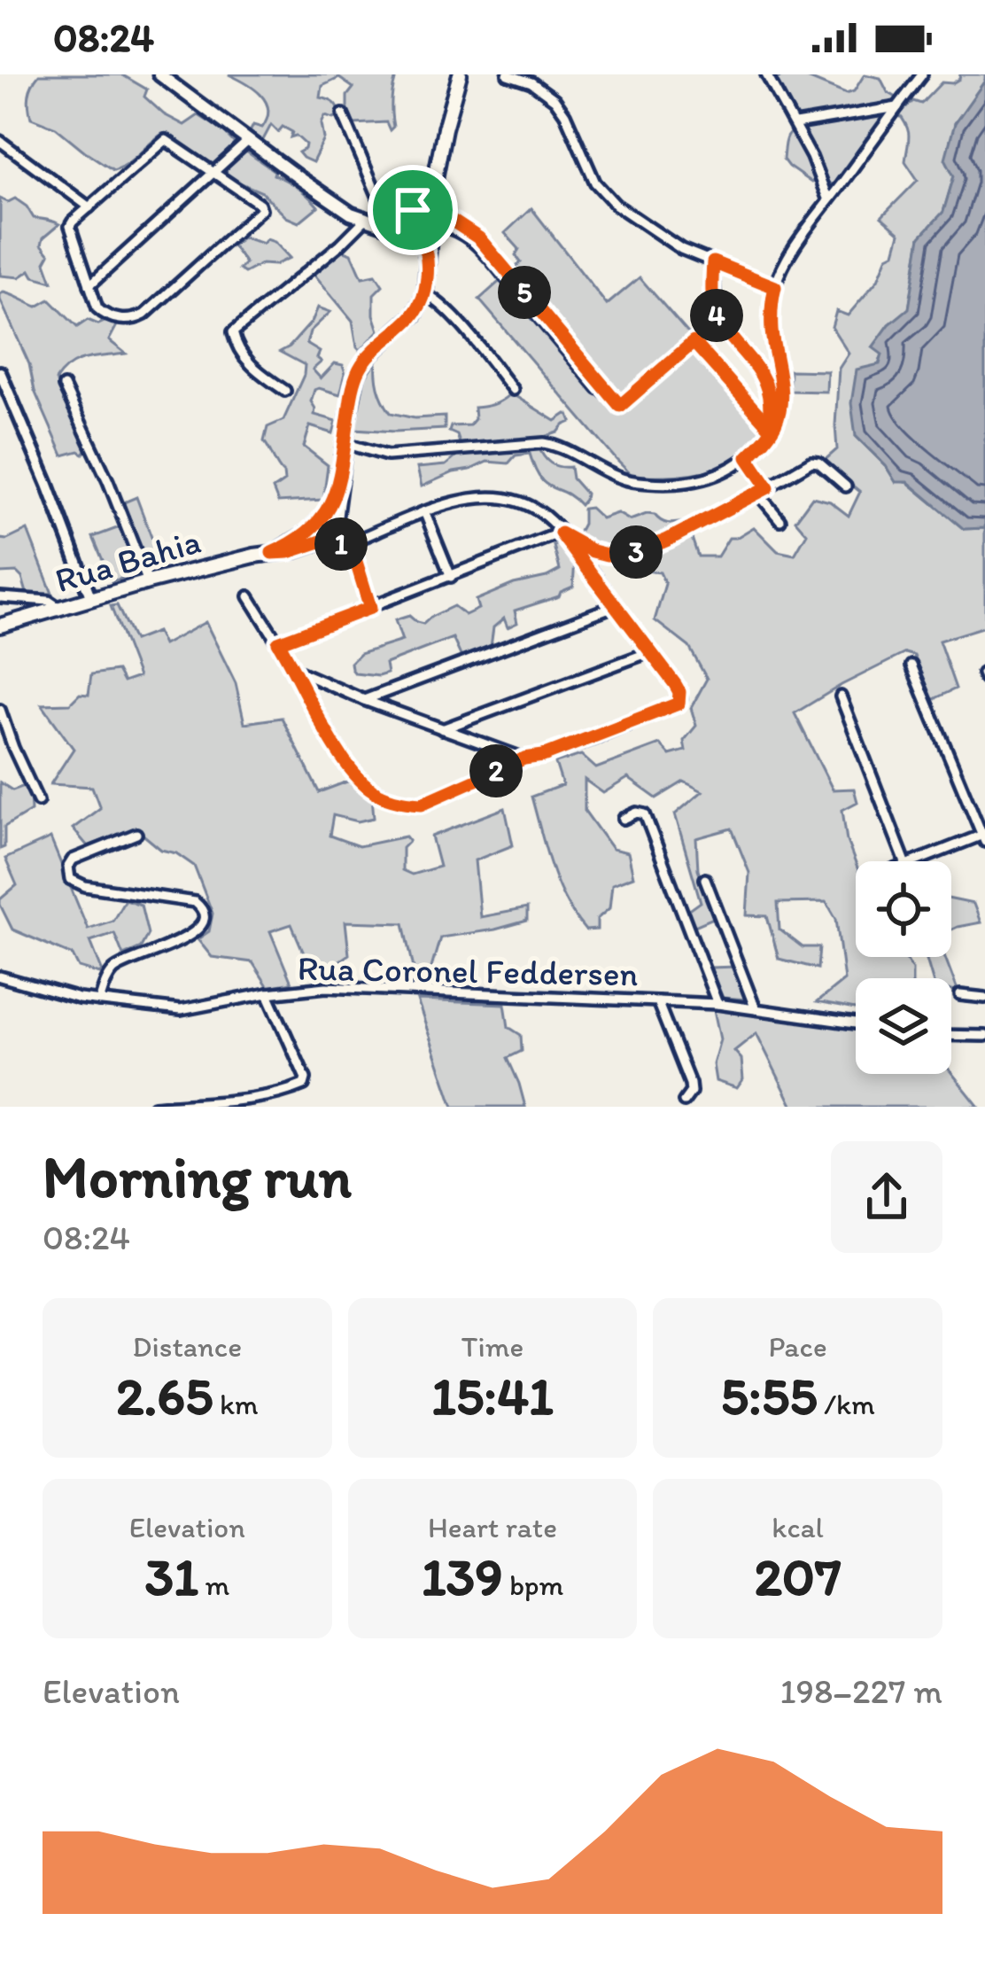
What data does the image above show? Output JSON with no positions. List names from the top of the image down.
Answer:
{
  "streets": {
    "main road": ["Rua Bahia"],
    "street": ["Rua Coronel Feddersen"]
  },
  "page": {
    "status": "08:24",
    "pins": [
      "5",
      "4",
      "1",
      "3",
      "2"
    ],
    "heading": ["Morning run", "08:24"],
    "stats": [
      ["Distance", "2.65 km"],
      ["Time", "15:41"],
      ["Pace", "5:55 /km"],
      ["Elevation", "31 m"],
      ["Heart rate", "139 bpm"],
      ["kcal", "207"]
    ],
    "chart": ["Elevation", "198–227 m"]
  }
}
